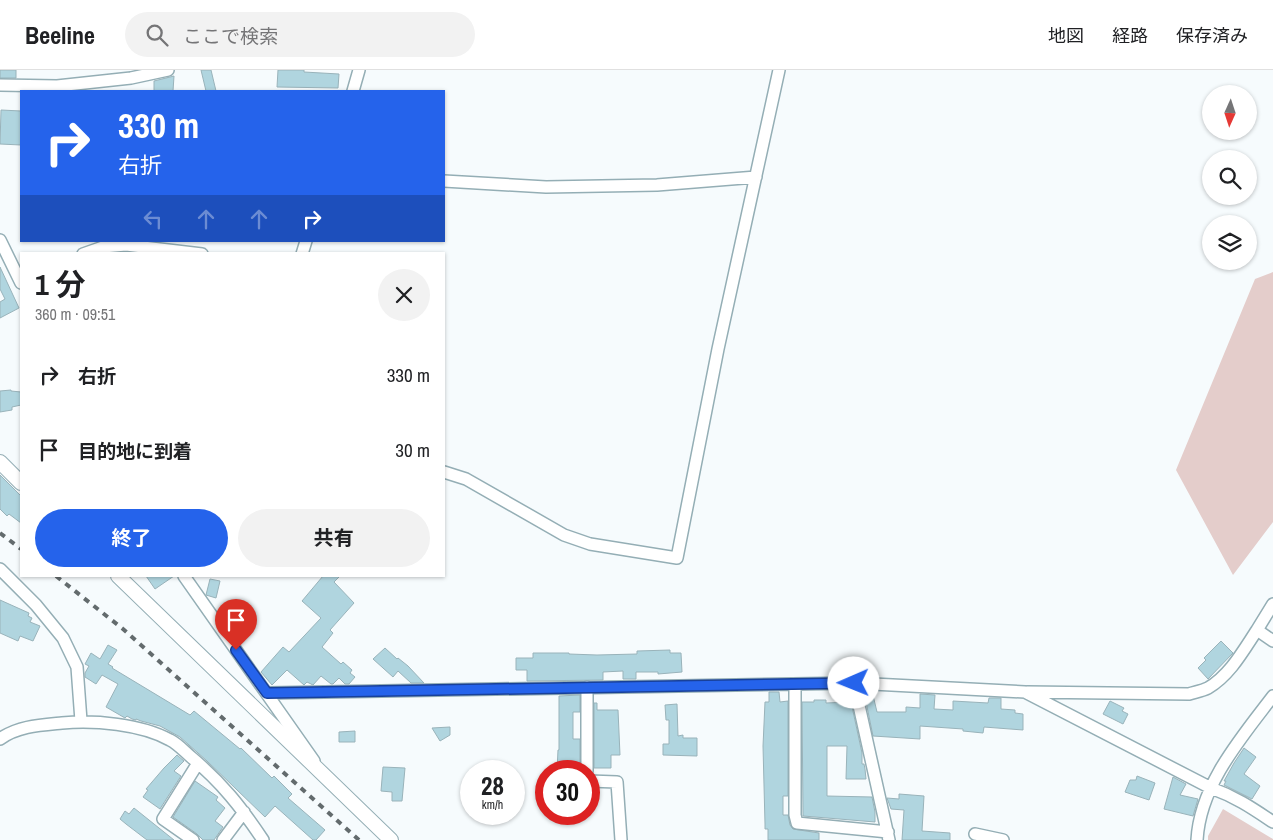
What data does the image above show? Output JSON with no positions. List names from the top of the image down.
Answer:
{
  "north": "bottom",
  "page": {
    "header": "Beeline",
    "search": "ここで検索",
    "nav": ["地図", "経路", "保存済み"],
    "turn": ["330 m", "右折"],
    "heading": ["1 分", "360 m · 09:51"],
    "list": [
      {
        "name": "右折",
        "value": "330 m"
      },
      {
        "name": "目的地に到着",
        "value": "30 m"
      }
    ],
    "buttons": ["終了", "共有"],
    "speed": "28 km/h",
    "limit": "30"
  }
}
